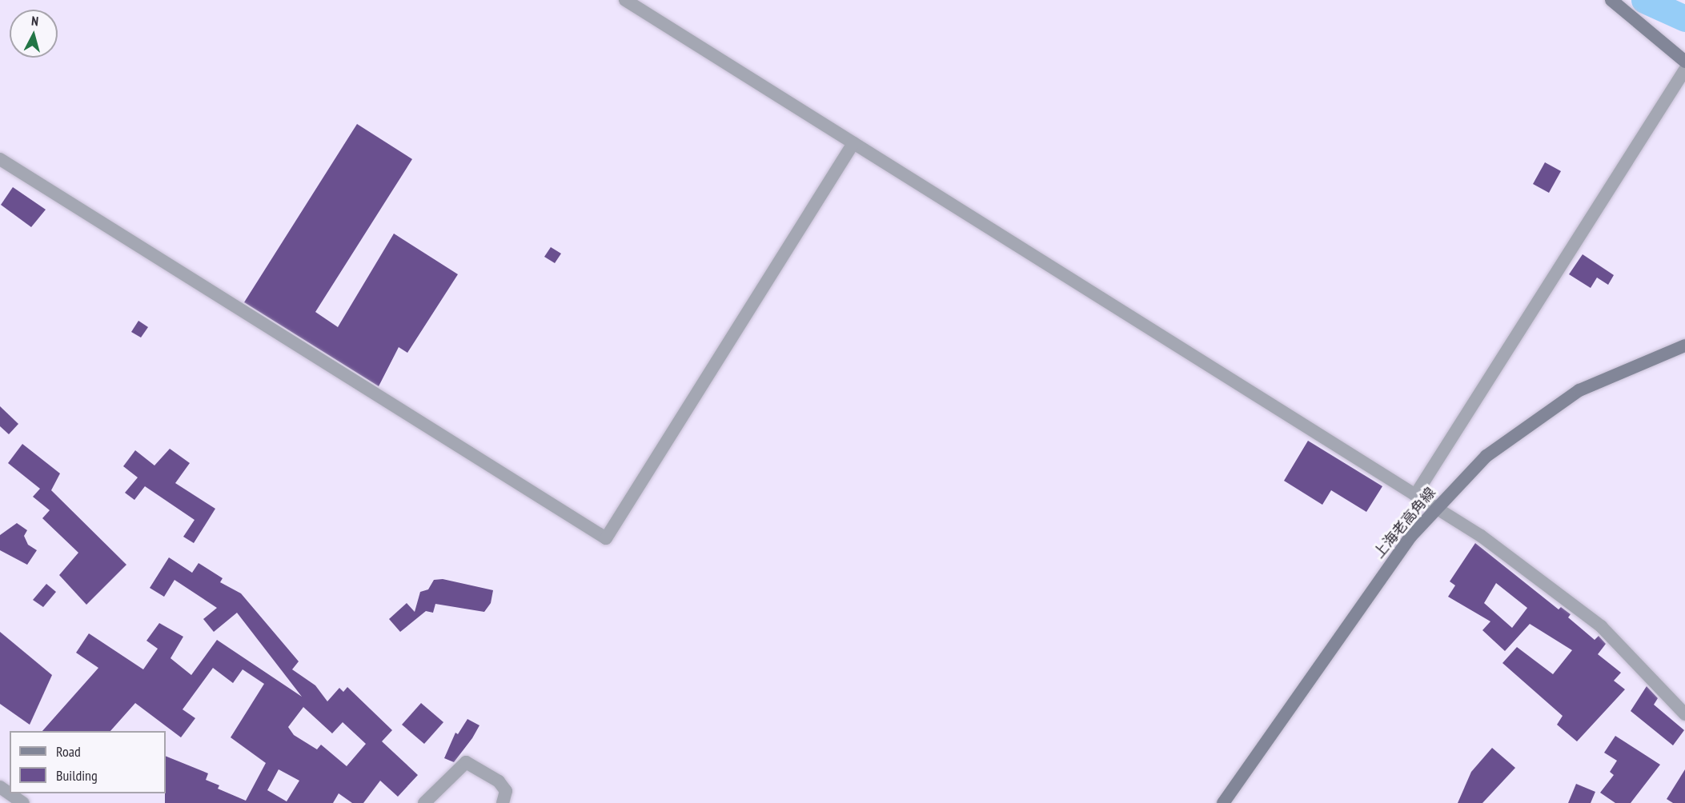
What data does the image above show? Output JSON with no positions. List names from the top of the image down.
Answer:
{
  "streets": {
    "main road": ["上海老高角線"]
  },
  "legend": ["Road", "Building"],
  "north": "top"
}
